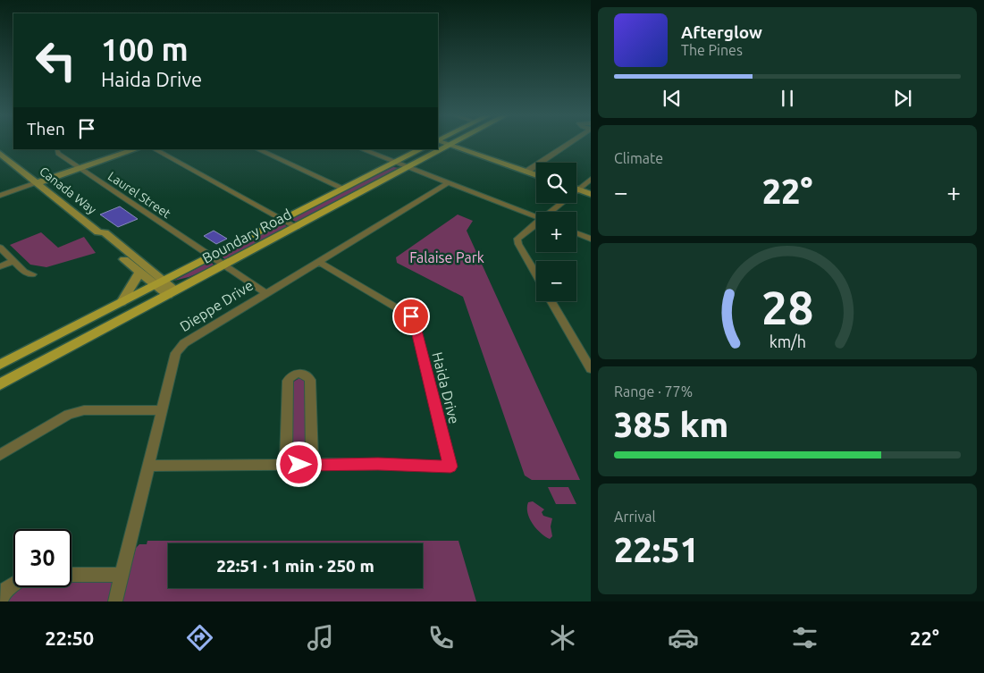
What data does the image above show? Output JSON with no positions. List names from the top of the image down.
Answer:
{
  "streets": {
    "main road": ["Canada Way", "Boundary Road"],
    "street": ["Laurel Street", "Dieppe Drive", "Haida Drive"]
  },
  "crossings": [
    ["Canada Way", "Boundary Road"],
    ["Laurel Street", "Boundary Road"],
    ["Laurel Street", "Dieppe Drive"],
    ["Dieppe Drive", "Haida Drive"]
  ],
  "parks": ["Falaise Park"],
  "page": {
    "turn": ["100 m", "Haida Drive"],
    "song": ["Afterglow", "The Pines"],
    "then": "Then",
    "tile": [
      "Climate",
      ["Range · 77%", "385 km"],
      ["Arrival", "22:51"]
    ],
    "map_buttons": ["+", "−"],
    "heat": ["−", "22°", "+"],
    "limit": "30",
    "trip": "22:51 · 1 min · 250 m",
    "tabs": ["22:50", "22°"],
    "gauge": ["28", "km/h"]
  }
}
